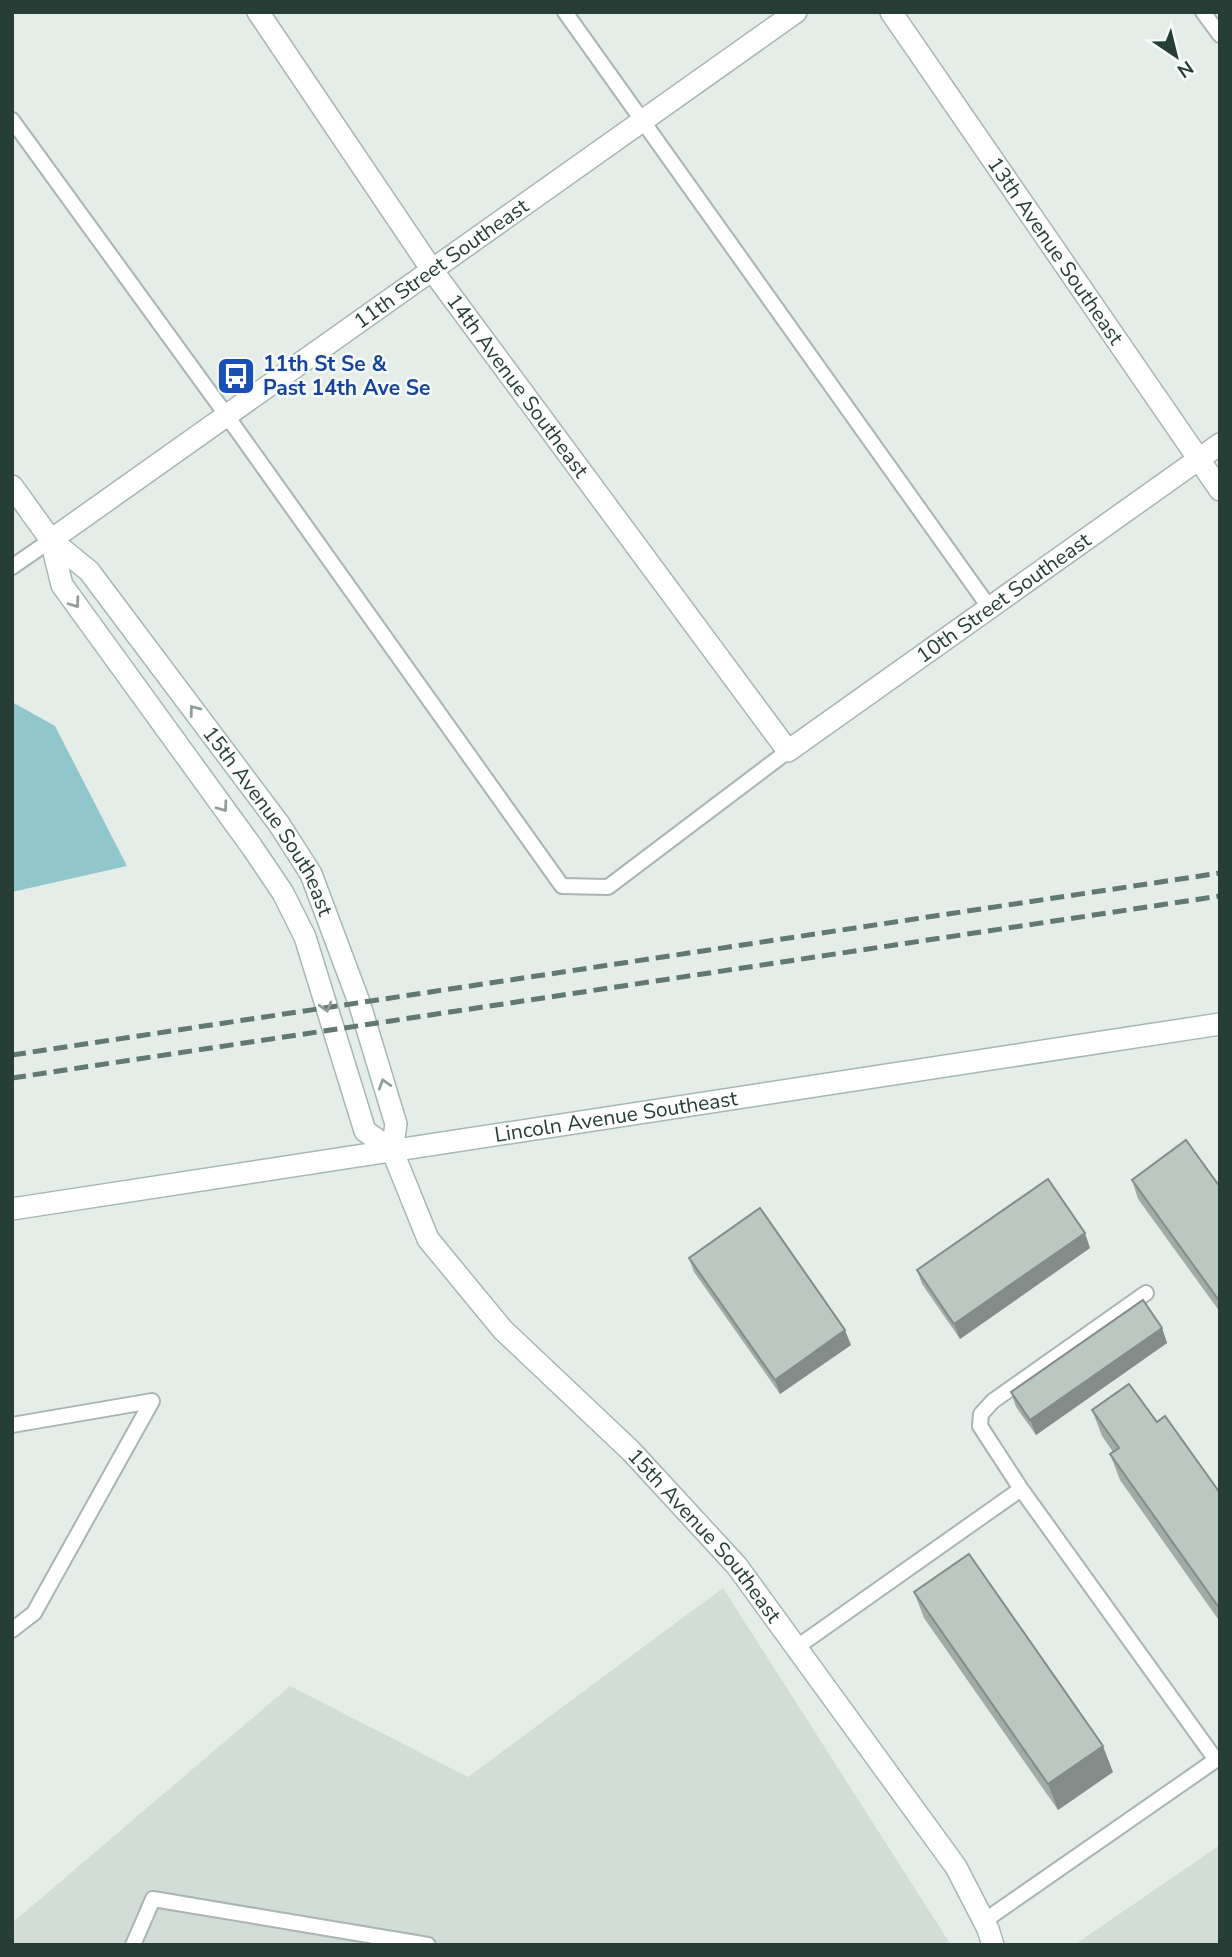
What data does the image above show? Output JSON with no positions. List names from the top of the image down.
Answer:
{
  "streets": {
    "street": [
      "13th Avenue Southeast",
      "11th Street Southeast",
      "14th Avenue Southeast",
      "10th Street Southeast",
      "15th Avenue Southeast",
      "Lincoln Avenue Southeast"
    ]
  },
  "crossings": [
    ["13th Avenue Southeast", "10th Street Southeast"],
    ["11th Street Southeast", "14th Avenue Southeast"],
    ["11th Street Southeast", "15th Avenue Southeast"],
    ["14th Avenue Southeast", "10th Street Southeast"],
    ["15th Avenue Southeast", "Lincoln Avenue Southeast"]
  ],
  "places": {
    "bus stop": ["11th St Se & Past 14th Ave Se"]
  },
  "north": "bottom right"
}
